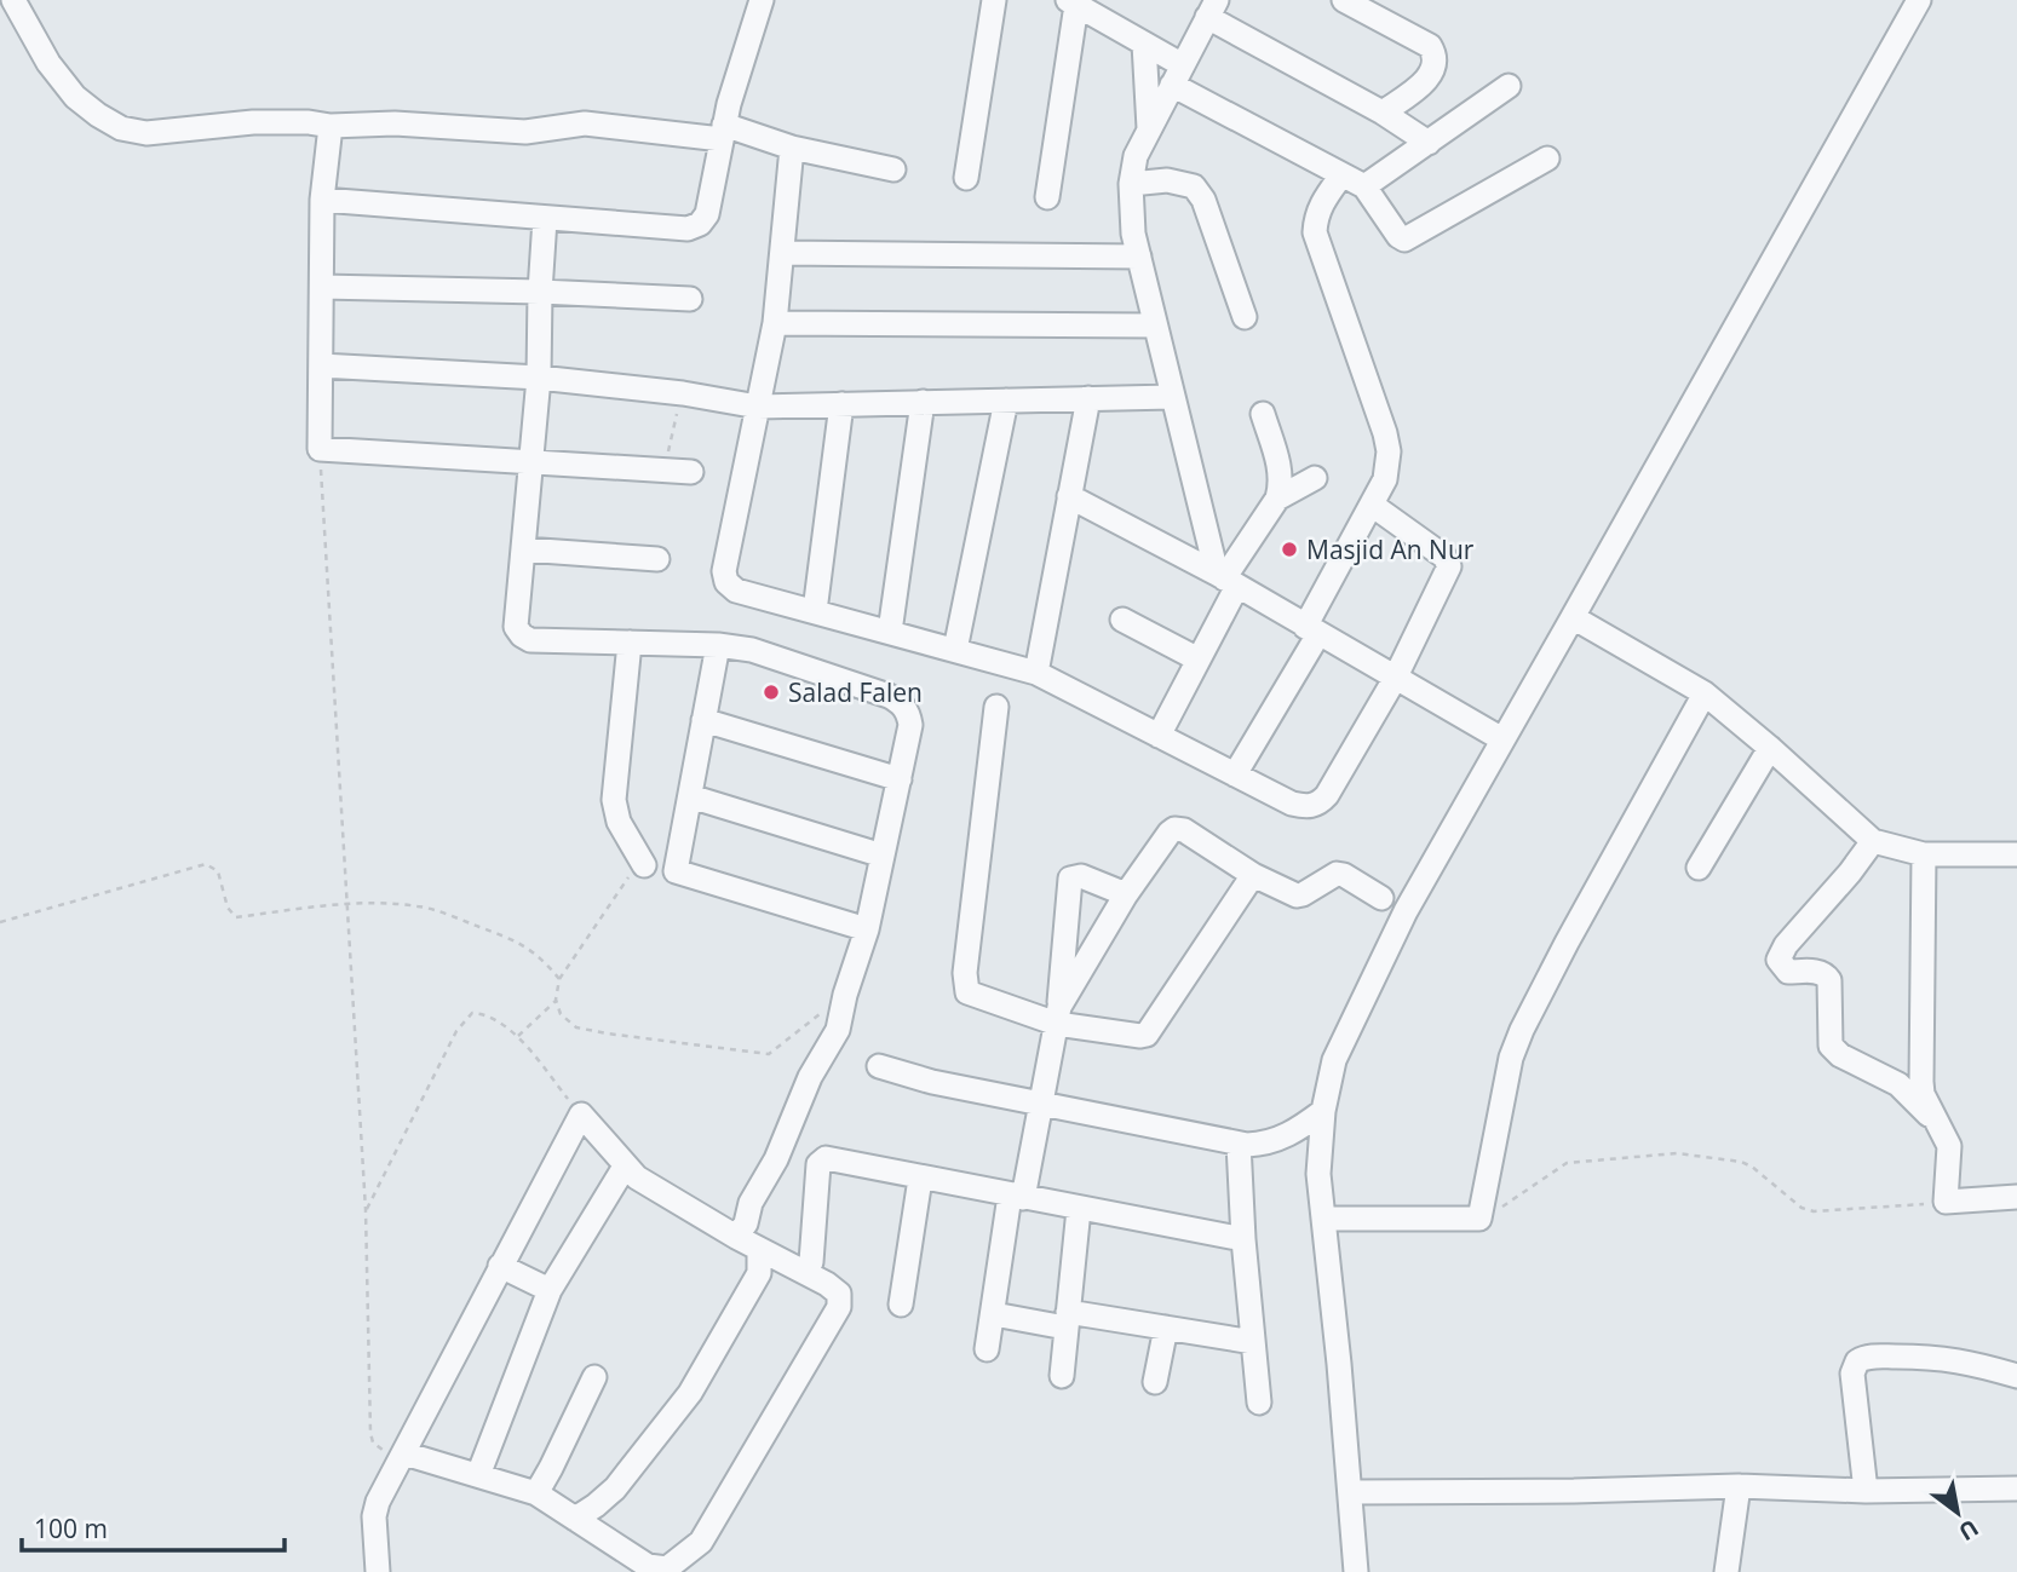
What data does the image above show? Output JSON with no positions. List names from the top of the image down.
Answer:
{
  "places": ["Masjid An Nur", "Salad Falen"],
  "scale_bar": "100 m",
  "north": "bottom right"
}
